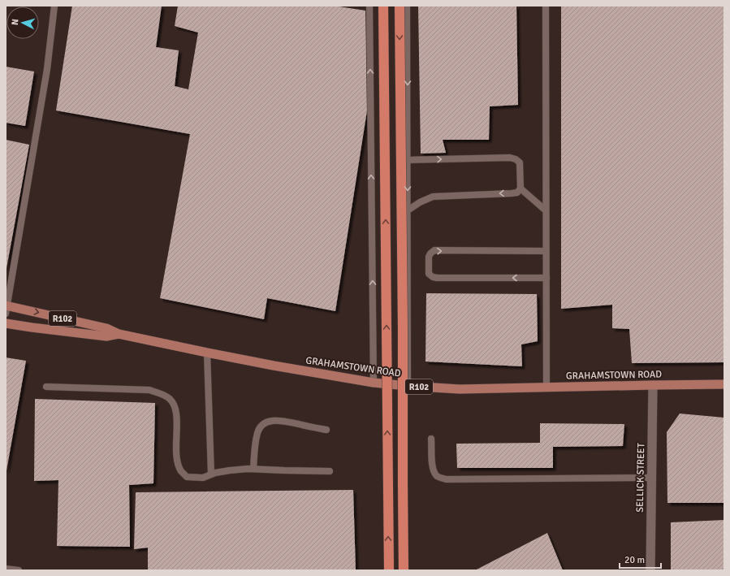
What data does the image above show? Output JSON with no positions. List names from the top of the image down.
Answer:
{
  "streets": {
    "main road": ["R102", "GRAHAMSTOWN ROAD"],
    "street": ["SELLICK STREET"]
  },
  "crossings": [
    ["GRAHAMSTOWN ROAD", "SELLICK STREET"]
  ],
  "scale_bar": "20 m",
  "north": "left"
}
